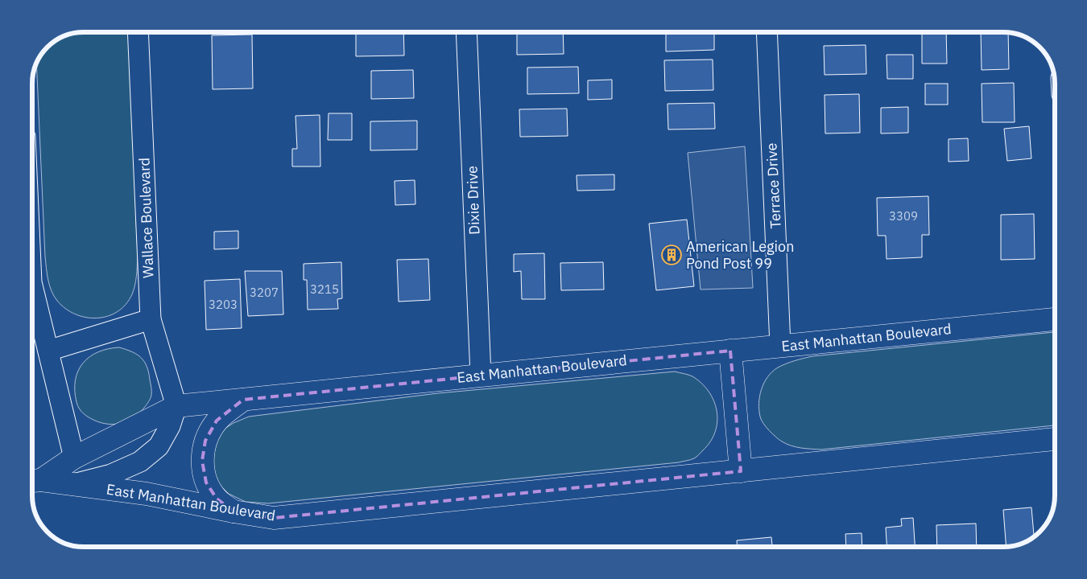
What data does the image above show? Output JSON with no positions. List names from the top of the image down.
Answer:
{
  "streets": {
    "street": [
      "Terrace Drive",
      "Dixie Drive",
      "Wallace Boulevard",
      "East Manhattan Boulevard"
    ]
  },
  "crossings": [
    ["Terrace Drive", "East Manhattan Boulevard"],
    ["Dixie Drive", "East Manhattan Boulevard"],
    ["Wallace Boulevard", "East Manhattan Boulevard"]
  ],
  "places": {
    "building": ["American Legion Pond Post 99"]
  },
  "house_numbers": [
    "3309",
    "3215",
    "3207",
    "3203"
  ]
}
